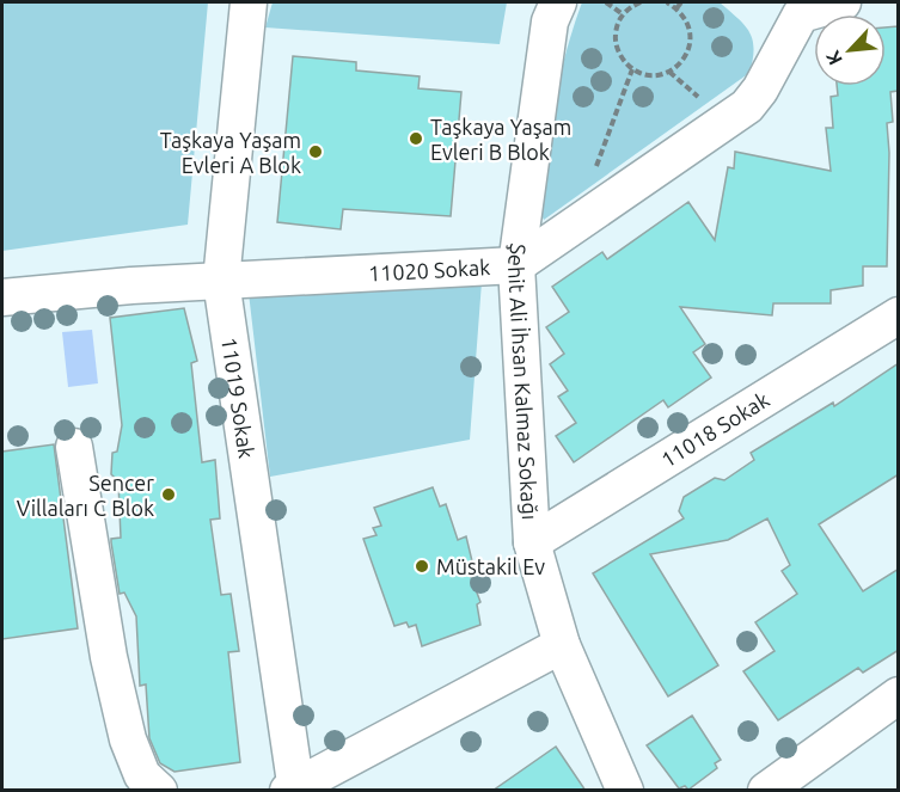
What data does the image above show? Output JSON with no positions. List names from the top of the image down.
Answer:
{
  "streets": {
    "street": [
      "11020 Sokak",
      "Şehit Ali İhsan Kalmaz Sokağı",
      "11019 Sokak",
      "11018 Sokak"
    ]
  },
  "crossings": [
    ["11020 Sokak", "Şehit Ali İhsan Kalmaz Sokağı"],
    ["11020 Sokak", "11019 Sokak"],
    ["Şehit Ali İhsan Kalmaz Sokağı", "11018 Sokak"]
  ],
  "places": [
    "Taşkaya Yaşam Evleri B Blok",
    "Taşkaya Yaşam Evleri A Blok",
    "Sencer Villaları C Blok",
    "Müstakil Ev"
  ],
  "north": "bottom left"
}
